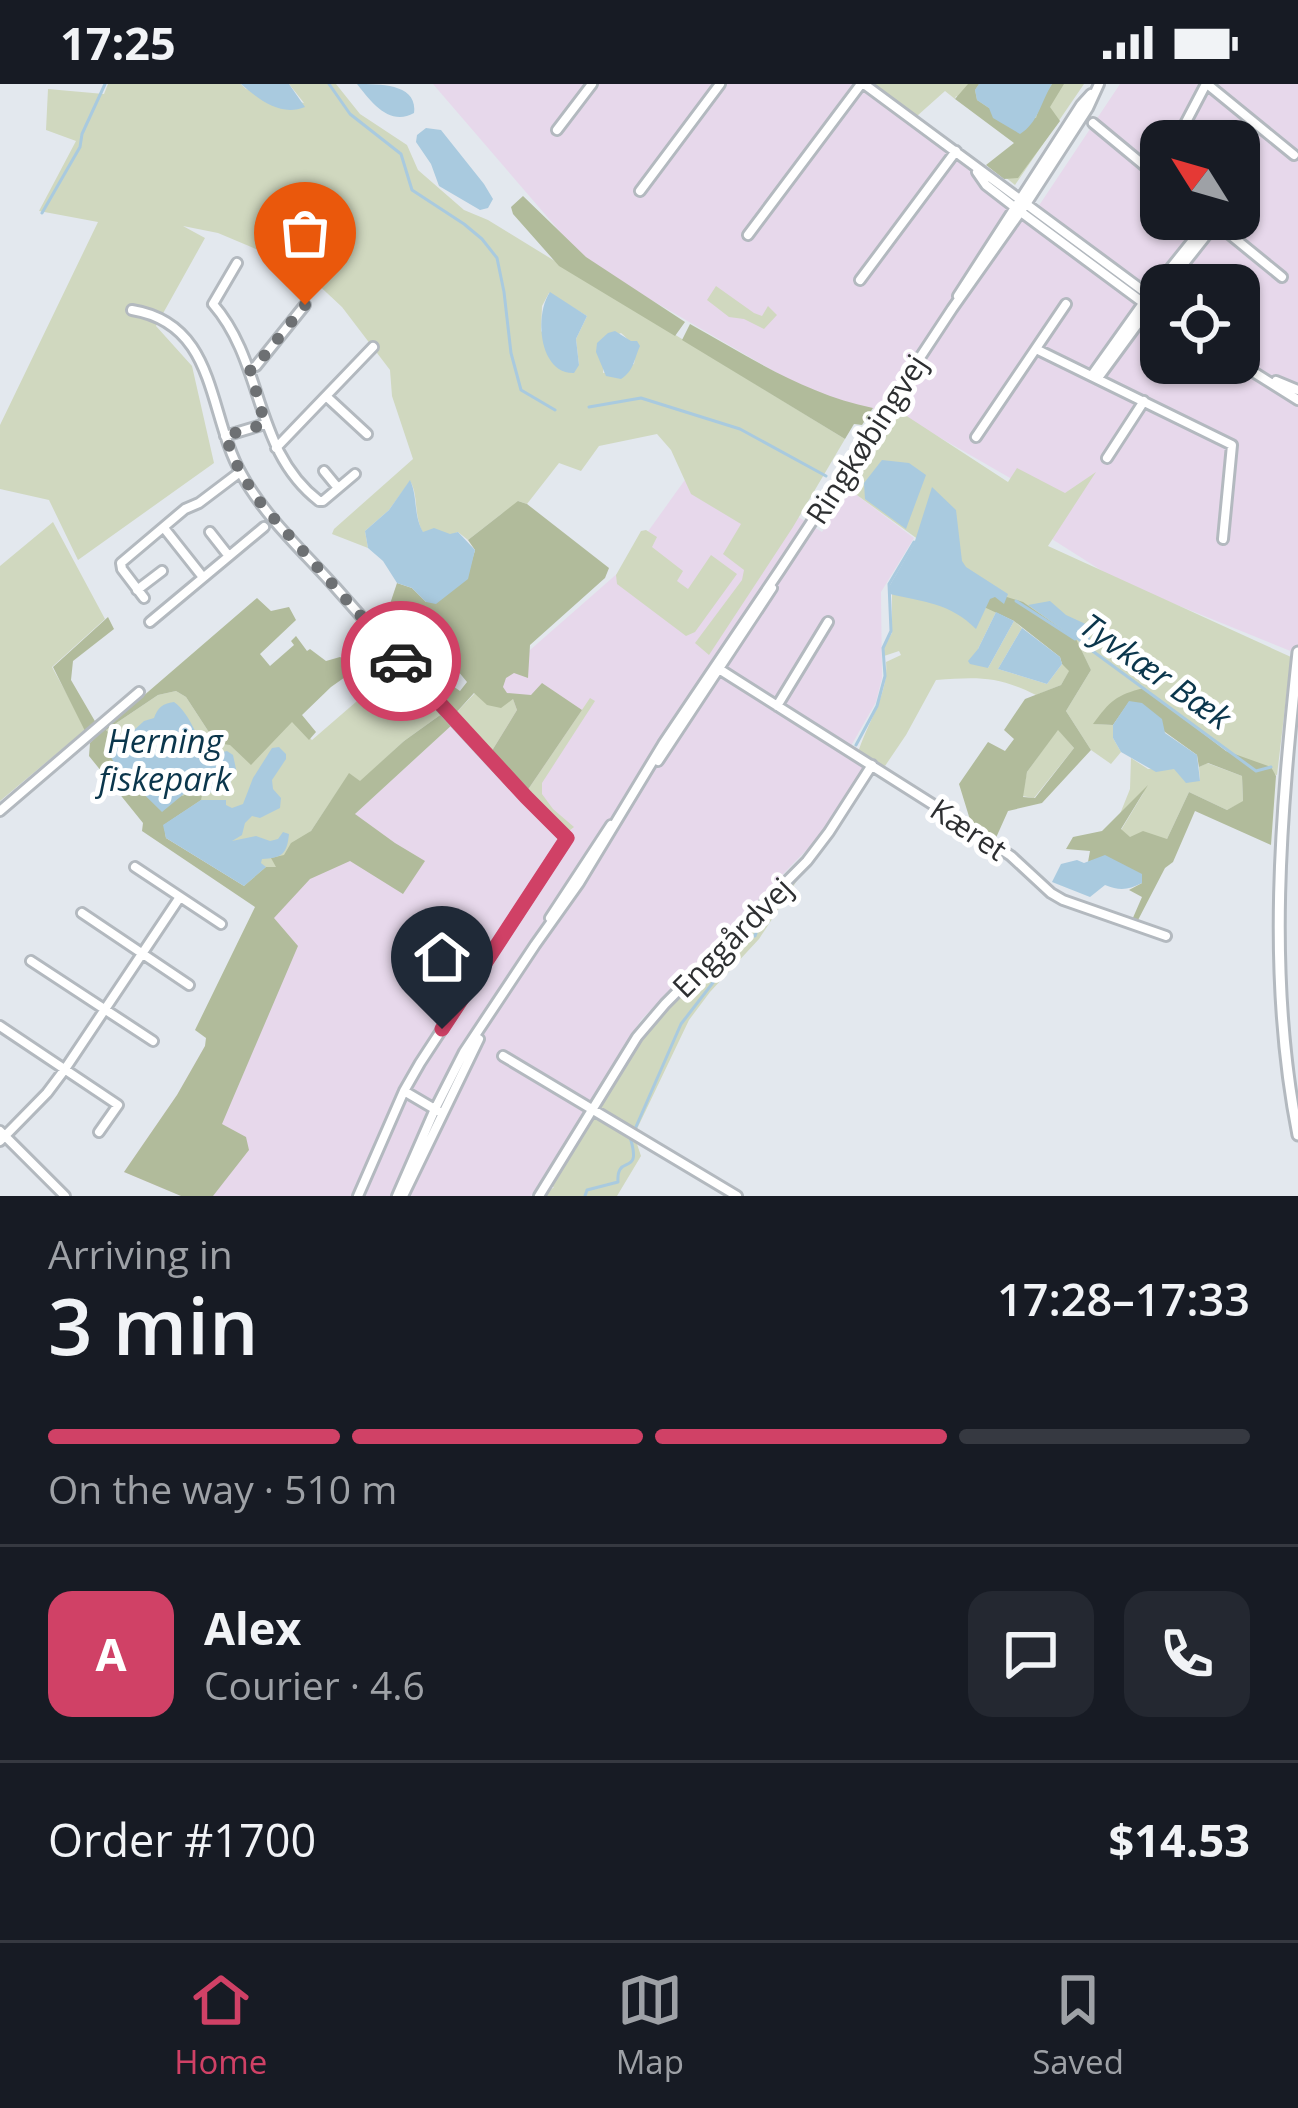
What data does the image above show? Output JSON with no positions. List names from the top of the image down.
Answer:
{
  "streets": {
    "street": ["Ringkøbingvej", "Kæret", "Enggårdvej"]
  },
  "crossings": [
    ["Ringkøbingvej", "Kæret"],
    ["Kæret", "Enggårdvej"]
  ],
  "water": ["Tyvkær Bæk", "Herning fiskepark"],
  "north": "top left",
  "page": {
    "status": "17:25",
    "heading": ["3 min", "Arriving in", "17:28–17:33"],
    "panel": [
      "Alex",
      "Courier · 4.6",
      "Order #1700",
      "$14.53"
    ],
    "bar": "On the way · 510 m",
    "round": "A",
    "tabs": ["Home", "Map", "Saved"]
  }
}
